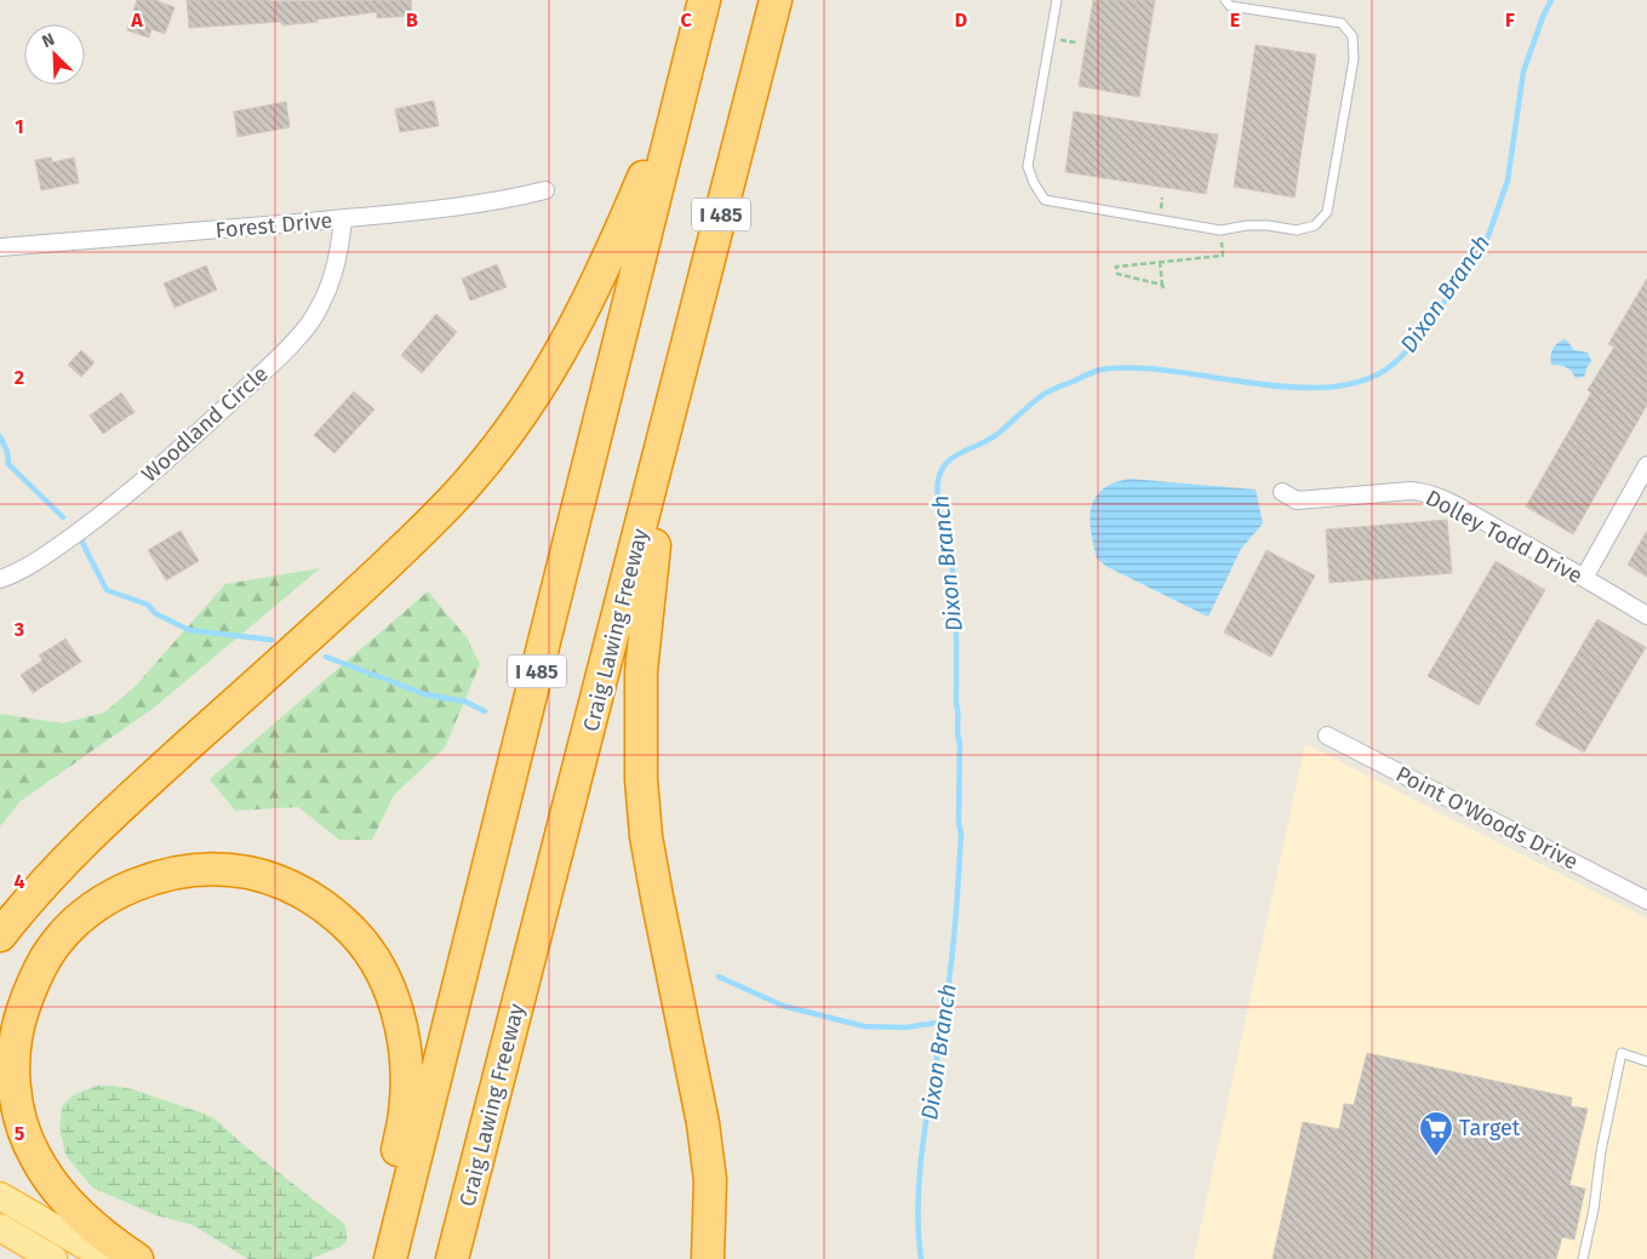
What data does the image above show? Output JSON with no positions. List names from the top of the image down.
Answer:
{
  "streets": {
    "highway": ["I 485", "Craig Lawing Freeway"],
    "street": [
      "Forest Drive",
      "Woodland Circle",
      "Dolley Todd Drive",
      "Point O'Woods Drive"
    ]
  },
  "crossings": [
    ["Forest Drive", "Woodland Circle"]
  ],
  "water": ["Dixon Branch"],
  "places": {
    "supermarket": ["Target"]
  },
  "north": "top left",
  "grid": {
    "columns": [
      "A",
      "B",
      "C",
      "D",
      "E",
      "F"
    ],
    "rows": [
      "1",
      "2",
      "3",
      "4",
      "5"
    ]
  }
}
